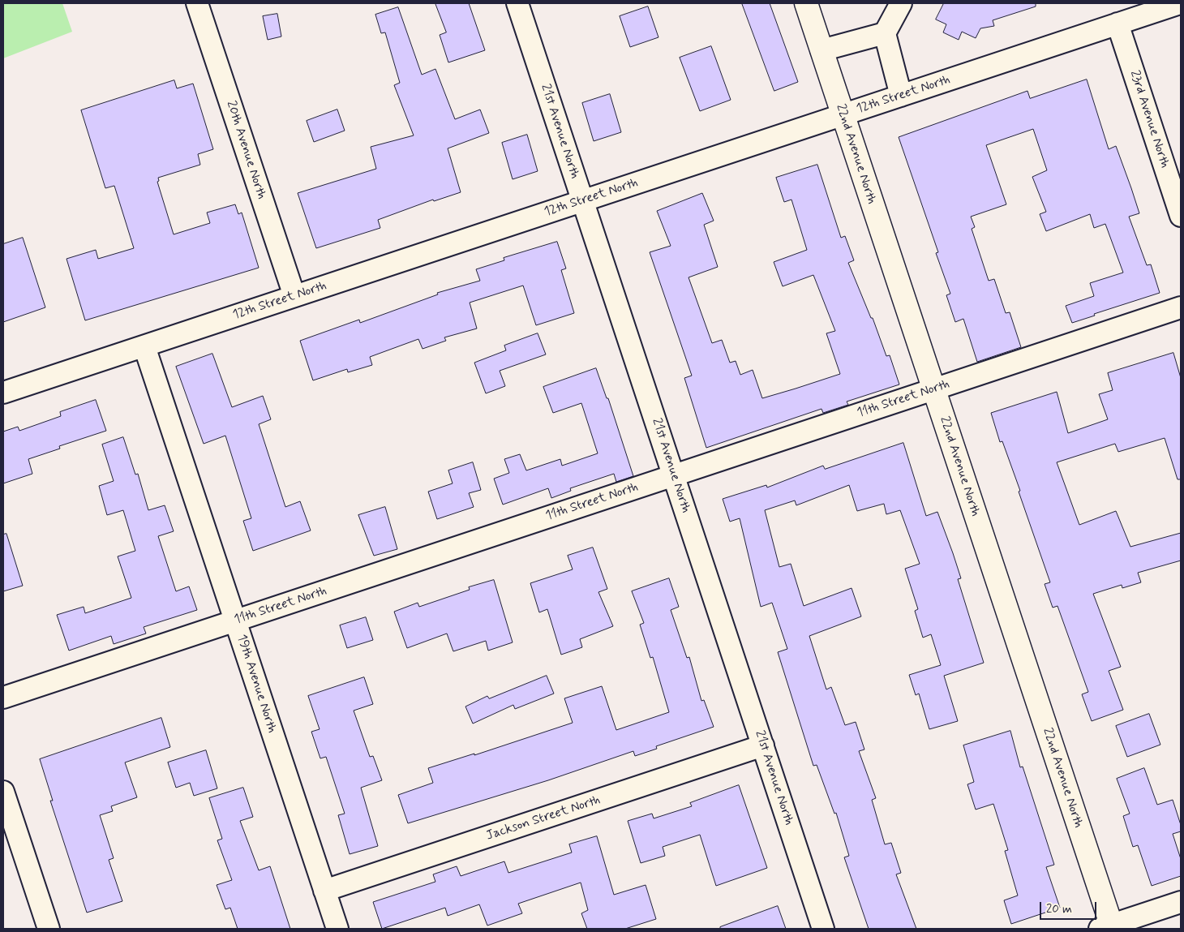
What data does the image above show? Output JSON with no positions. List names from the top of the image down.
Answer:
{
  "streets": {
    "main road": ["22nd Avenue North"],
    "street": [
      "12th Street North",
      "23rd Avenue North",
      "21st Avenue North",
      "20th Avenue North",
      "11th Street North",
      "19th Avenue North",
      "Jackson Street North"
    ]
  },
  "crossings": [
    ["12th Street North", "23rd Avenue North"],
    ["12th Street North", "21st Avenue North"],
    ["12th Street North", "20th Avenue North"],
    ["12th Street North", "22nd Avenue North"],
    ["12th Street North", "19th Avenue North"],
    ["21st Avenue North", "11th Street North"],
    ["21st Avenue North", "Jackson Street North"],
    ["22nd Avenue North", "11th Street North"],
    ["11th Street North", "19th Avenue North"],
    ["19th Avenue North", "Jackson Street North"]
  ],
  "scale_bar": "20 m"
}
